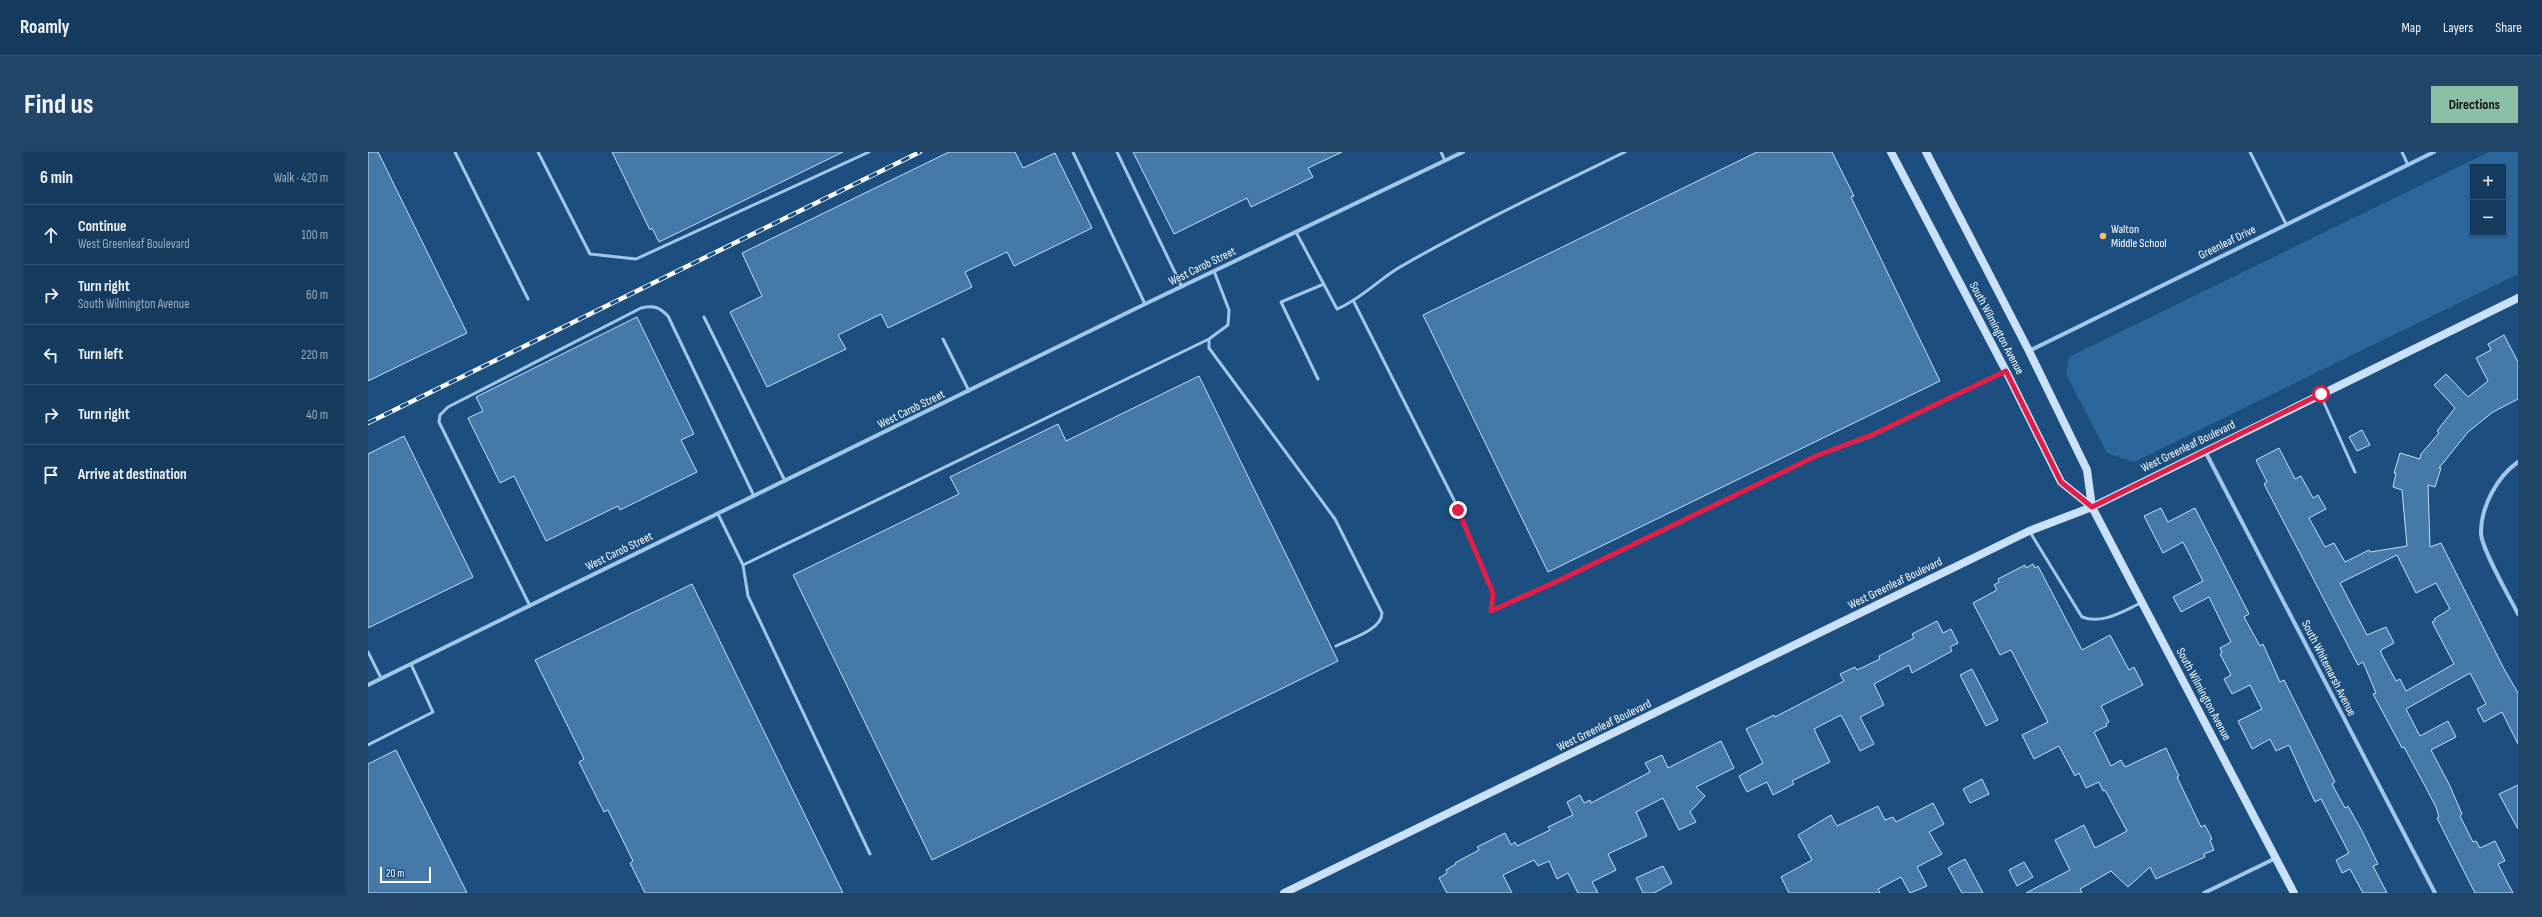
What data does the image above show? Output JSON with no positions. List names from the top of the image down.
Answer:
{
  "streets": {
    "street": [
      "Greenleaf Drive",
      "West Carob Street",
      "South Wilmington Avenue",
      "West Greenleaf Boulevard",
      "South Whitemarsh Avenue"
    ]
  },
  "crossings": [
    ["Greenleaf Drive", "South Wilmington Avenue"],
    ["South Wilmington Avenue", "West Greenleaf Boulevard"],
    ["West Greenleaf Boulevard", "South Whitemarsh Avenue"]
  ],
  "places": ["Walton Middle School"],
  "scale_bar": "20 m",
  "page": {
    "header": "Roamly",
    "nav": ["Map", "Layers", "Share"],
    "buttons": "Directions",
    "title": "Find us",
    "heading": ["6 min", "Walk · 420 m"],
    "map_buttons": ["+", "−"],
    "list": [
      ["Continue", "West Greenleaf Boulevard", "100 m"],
      ["Turn right", "South Wilmington Avenue", "60 m"],
      ["Turn left", "220 m"],
      ["Turn right", "40 m"],
      "Arrive at destination"
    ],
    "scale": "20 m"
  }
}
